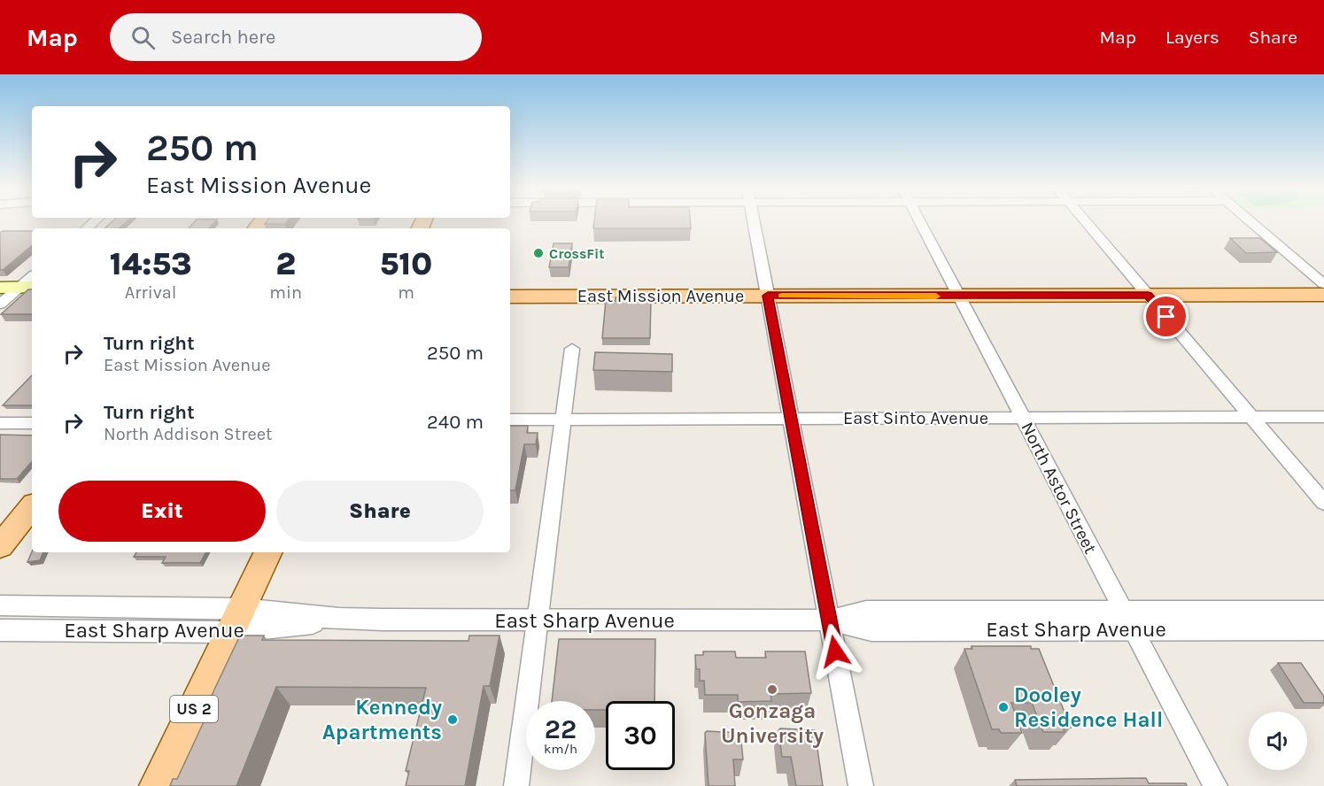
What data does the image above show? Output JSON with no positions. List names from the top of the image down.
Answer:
{
  "streets": {
    "main road": ["East Mission Avenue", "US 2"],
    "street": ["East Sinto Avenue", "North Astor Street", "East Sharp Avenue"]
  },
  "crossings": [
    ["East Mission Avenue", "North Astor Street"],
    ["East Sinto Avenue", "North Astor Street"],
    ["North Astor Street", "East Sharp Avenue"],
    ["East Sharp Avenue", "US 2"]
  ],
  "places": [
    "CrossFit",
    "Gonzaga University",
    "Dooley Residence Hall",
    "Kennedy Apartments"
  ],
  "page": {
    "header": "Map",
    "search": "Search here",
    "nav": ["Map", "Layers", "Share"],
    "turn": ["250 m", "East Mission Avenue"],
    "eta": [
      "14:53",
      "Arrival",
      "2",
      "min",
      "510",
      "m"
    ],
    "list": [
      {
        "name": "Turn right",
        "note": "East Mission Avenue",
        "value": "250 m"
      },
      {
        "name": "Turn right",
        "note": "North Addison Street",
        "value": "240 m"
      }
    ],
    "buttons": ["Exit", "Share"],
    "speed": "22 km/h",
    "limit": "30"
  }
}
